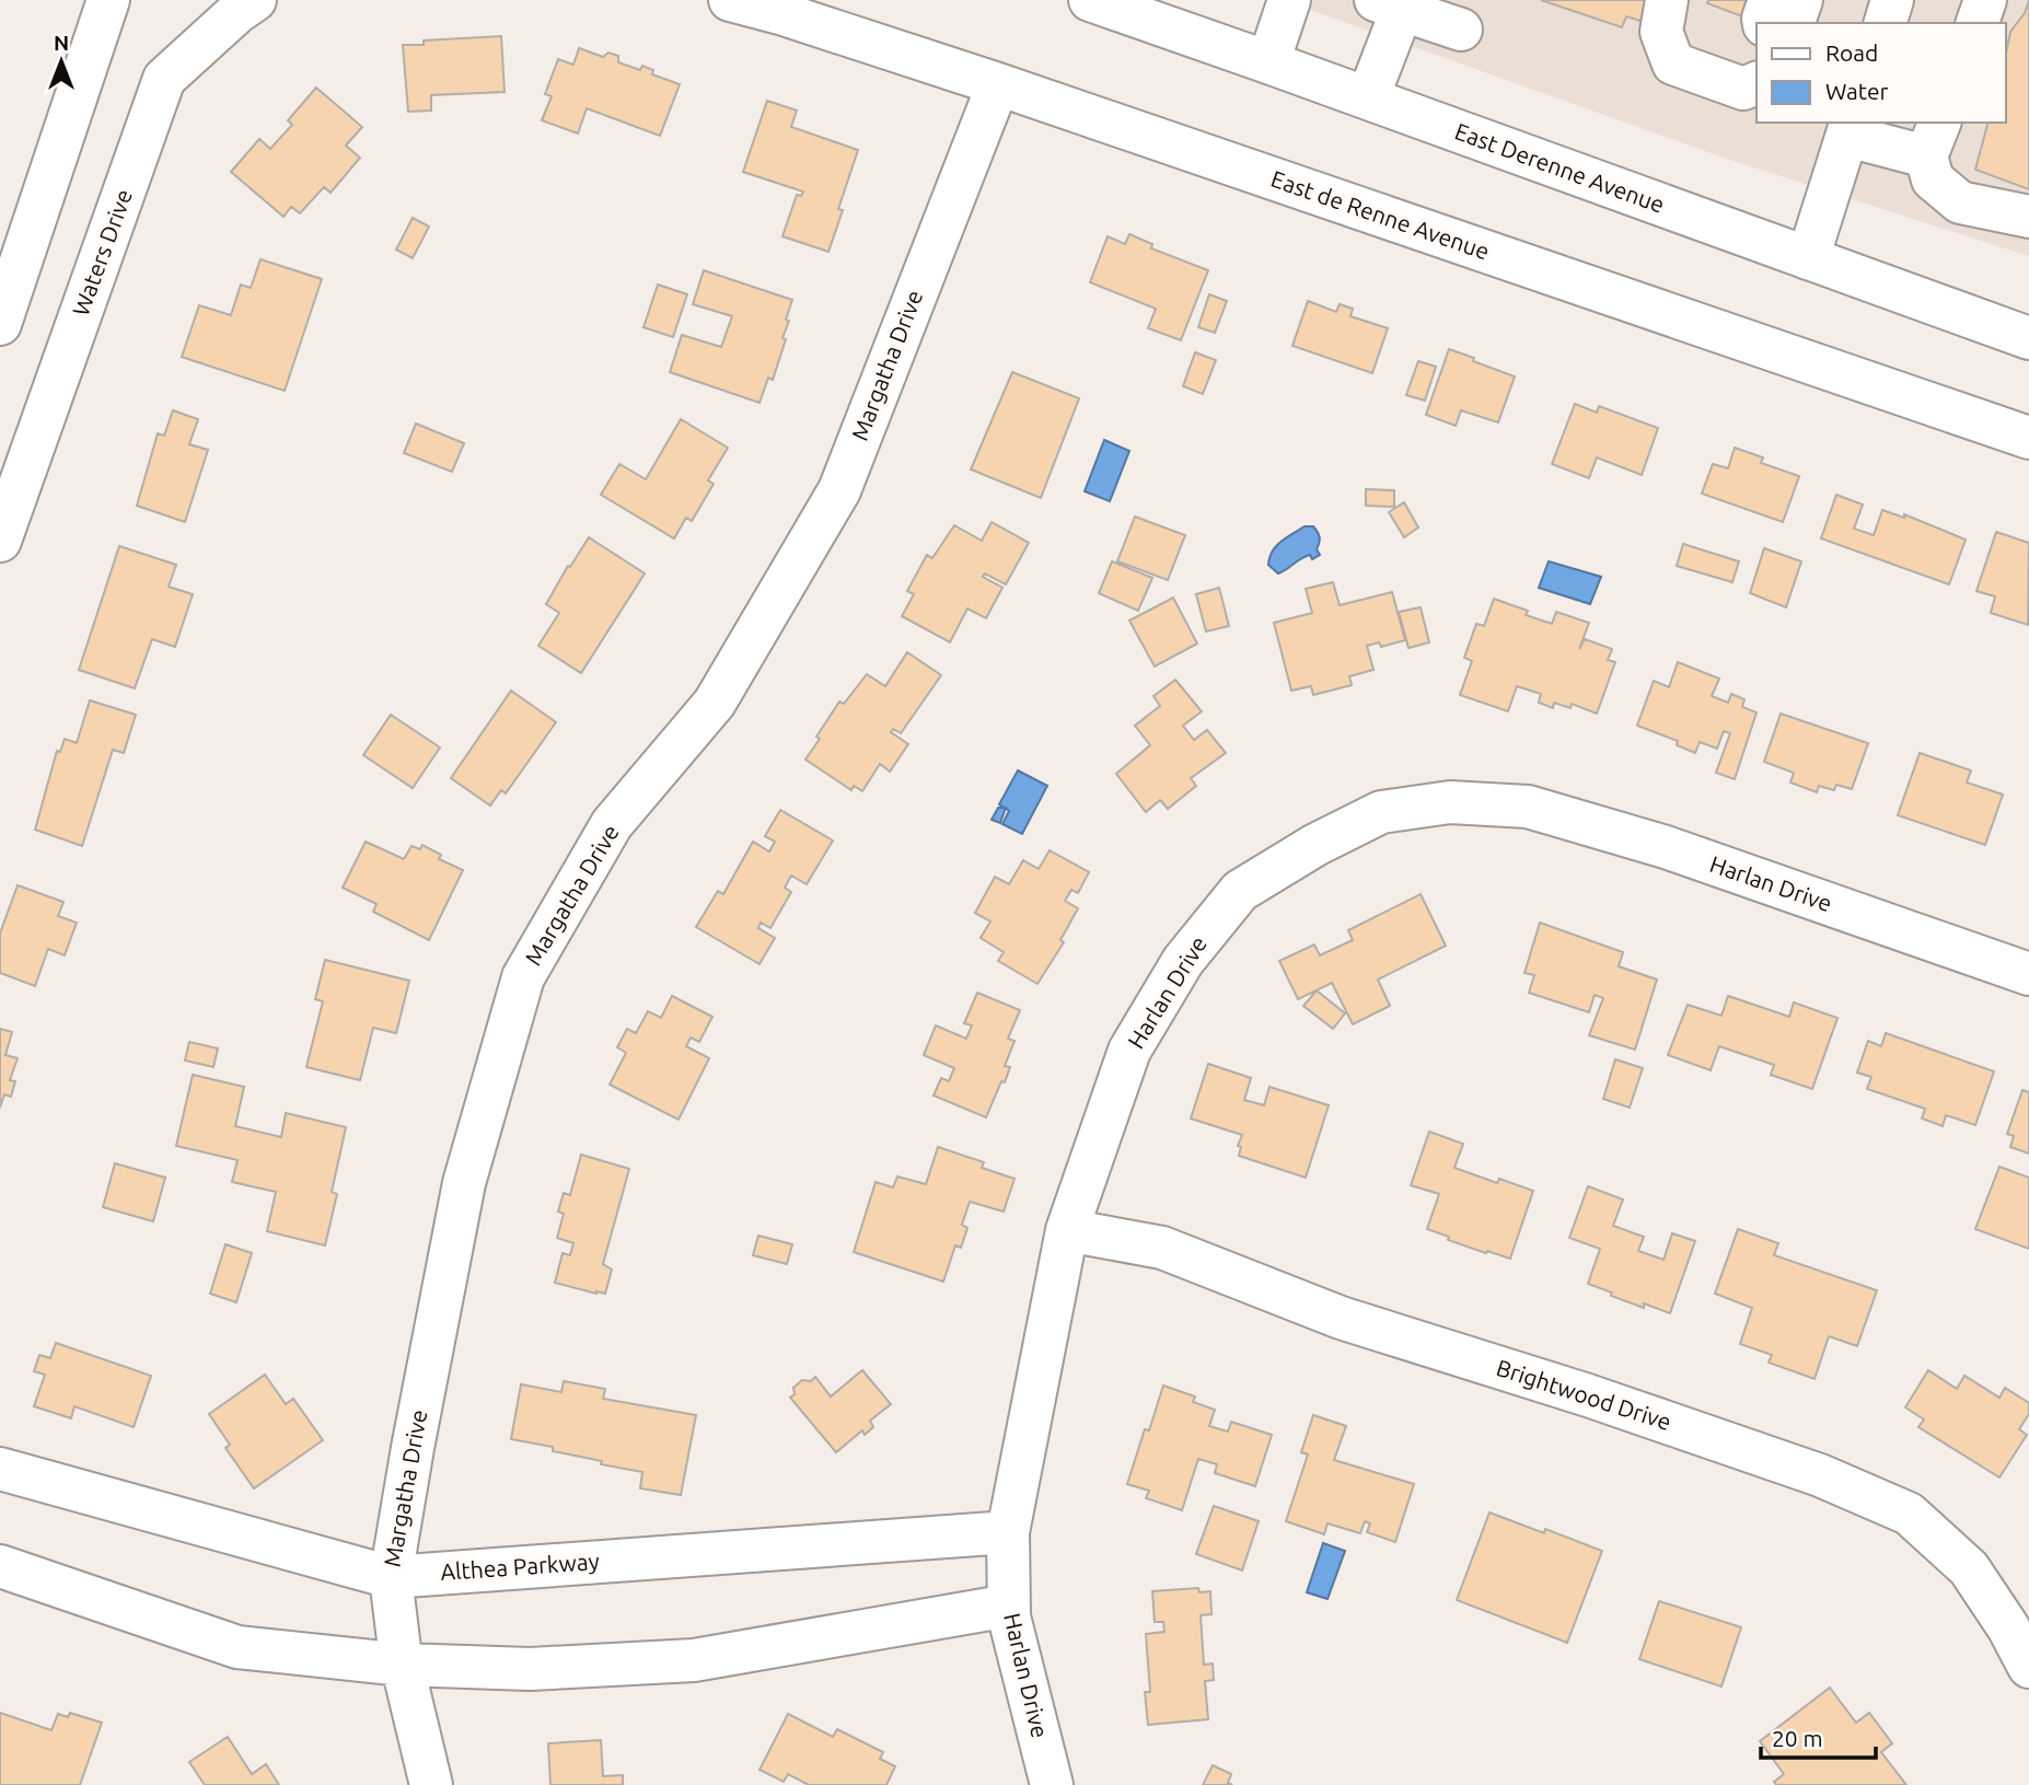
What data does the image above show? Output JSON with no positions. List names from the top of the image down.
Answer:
{
  "streets": {
    "main road": [
      "East Derenne Avenue",
      "East de Renne Avenue",
      "Waters Drive",
      "Margatha Drive",
      "Harlan Drive",
      "Brightwood Drive",
      "Althea Parkway"
    ]
  },
  "crossings": [
    ["East de Renne Avenue", "Margatha Drive"],
    ["Margatha Drive", "Althea Parkway"],
    ["Harlan Drive", "Brightwood Drive"],
    ["Harlan Drive", "Althea Parkway"]
  ],
  "legend": ["Road", "Water"],
  "scale_bar": "20 m",
  "north": "top"
}
